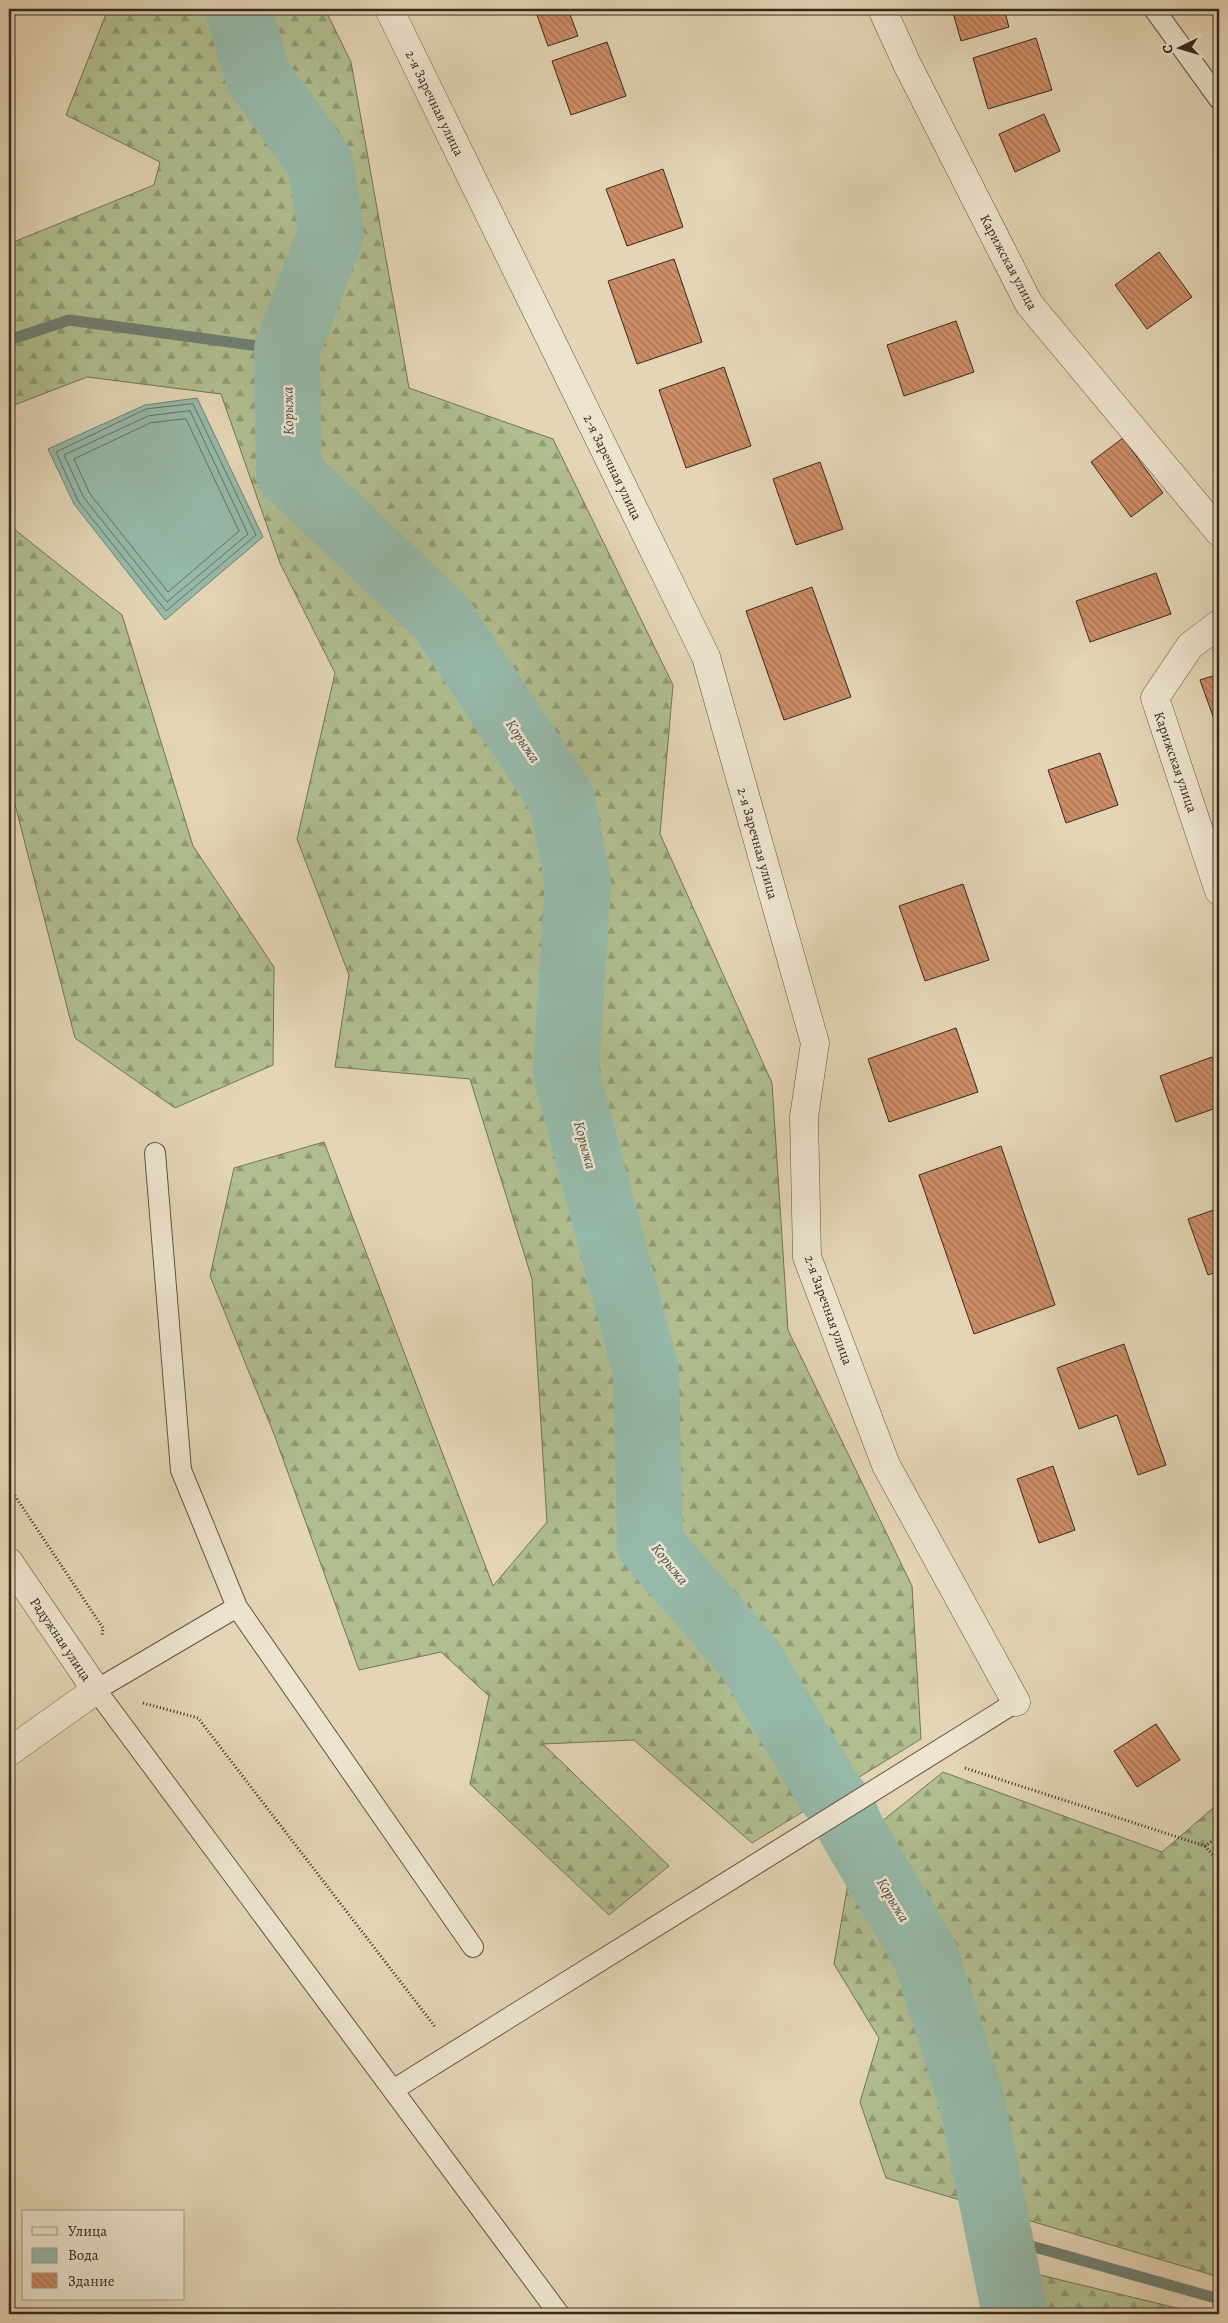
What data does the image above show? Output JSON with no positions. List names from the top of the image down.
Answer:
{
  "streets": {
    "street": ["2-я Заречная улица", "Карижская улица", "Радужная улица"]
  },
  "water": ["Корыжа"],
  "legend": ["Улица", "Вода", "Здание"],
  "north": "left"
}
